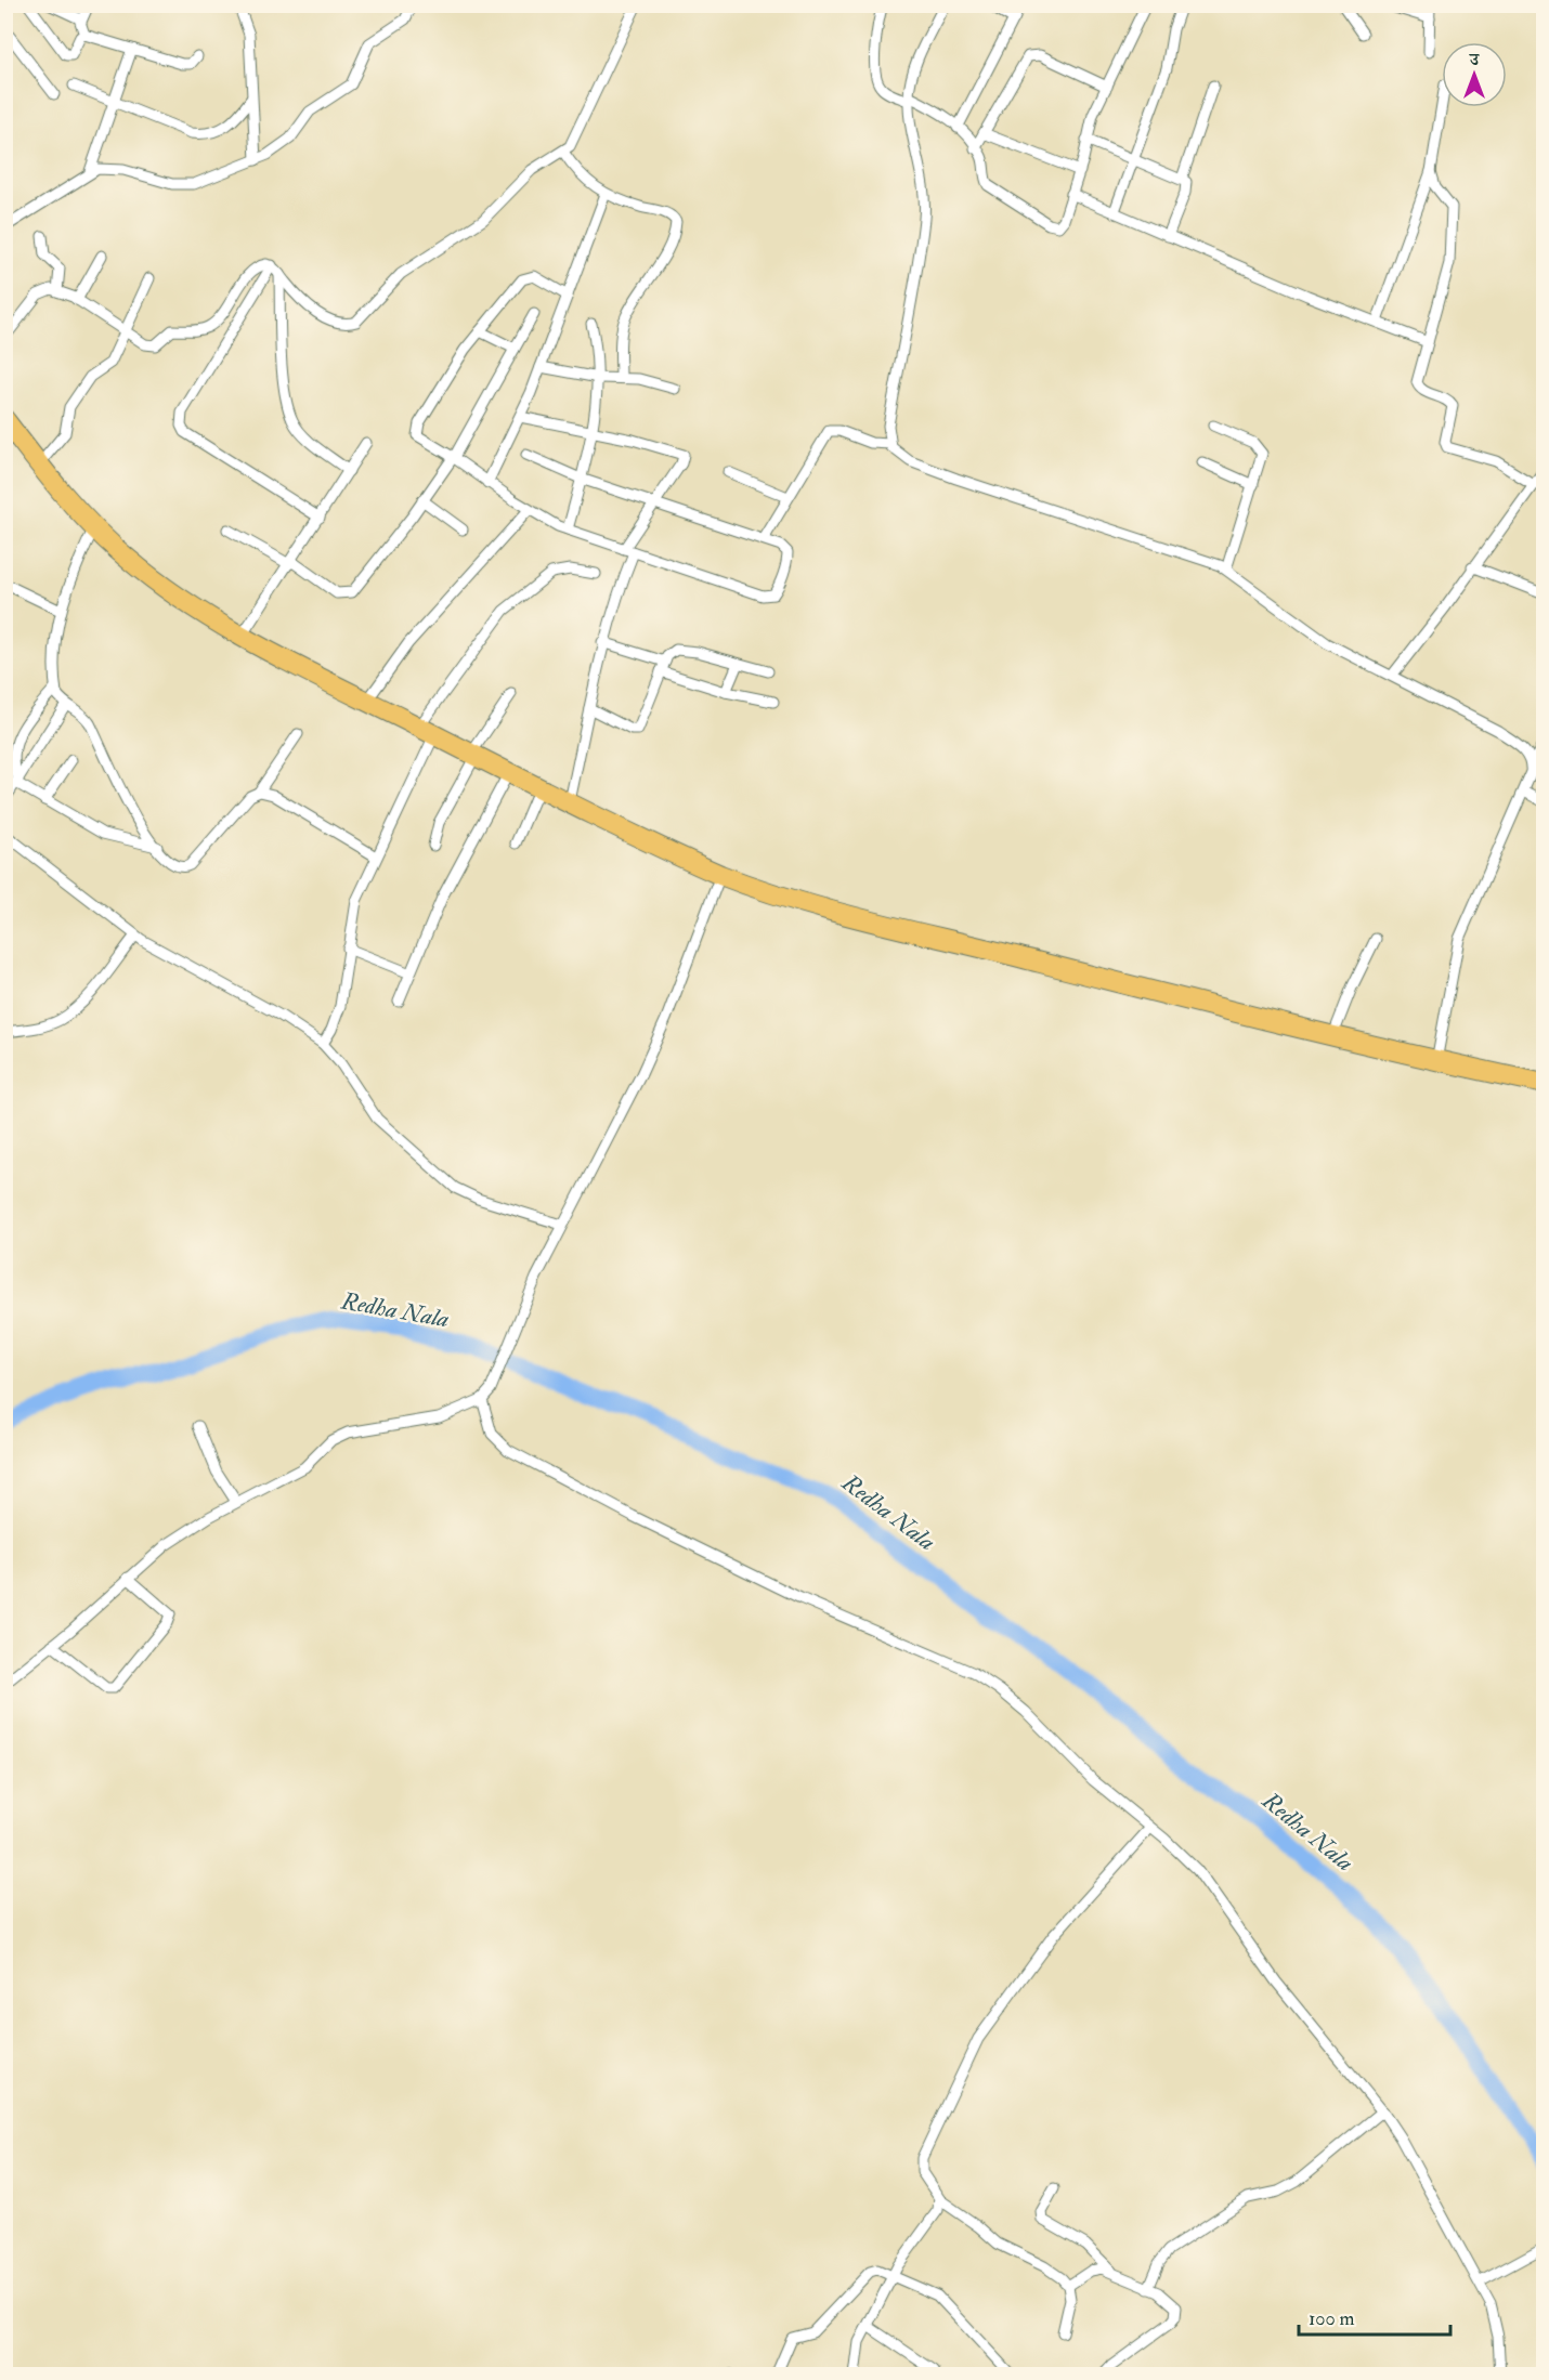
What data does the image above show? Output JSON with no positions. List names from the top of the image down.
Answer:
{
  "water": ["Redha Nala"],
  "scale_bar": "100 m",
  "north": "top"
}
